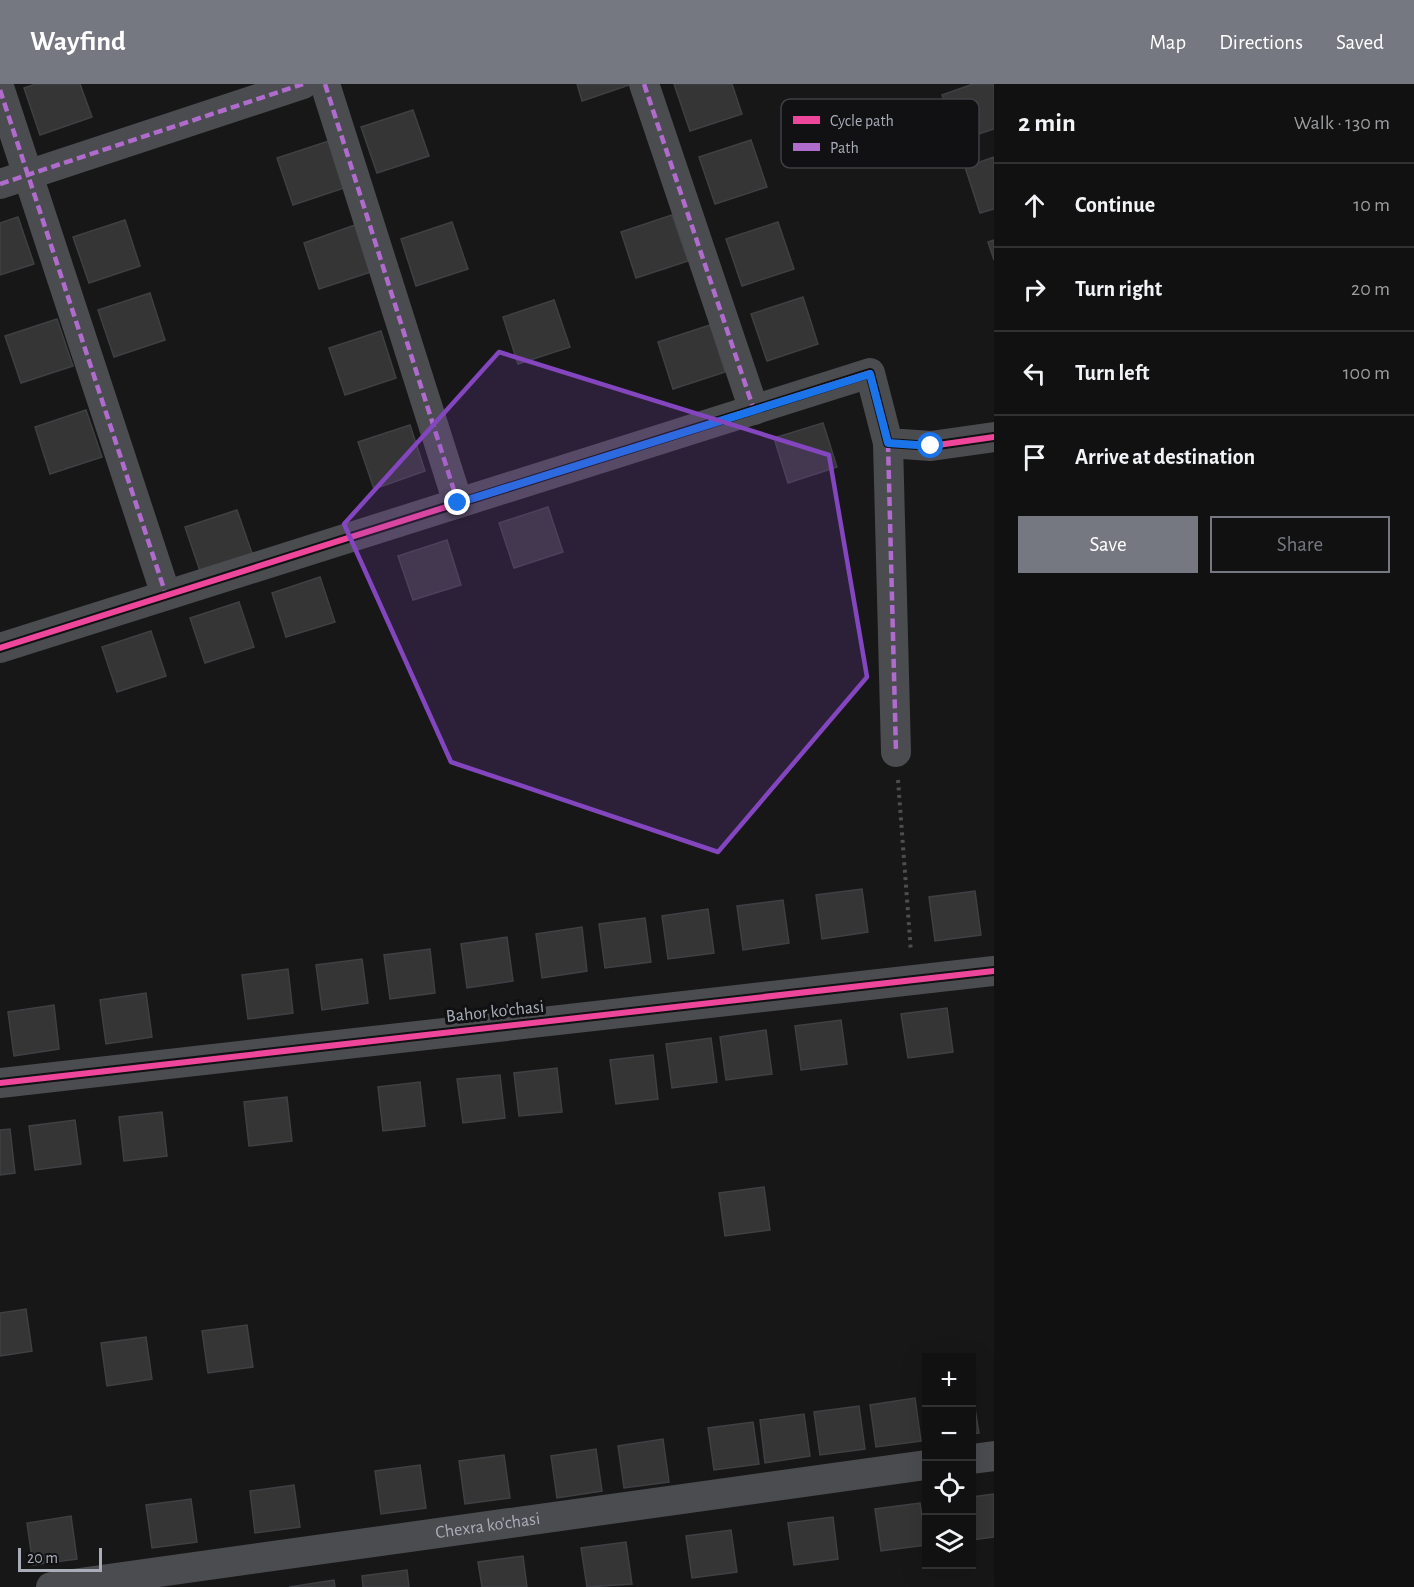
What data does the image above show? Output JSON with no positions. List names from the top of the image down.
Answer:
{
  "streets": {
    "street": ["Bahor ko'chasi", "Chexra ko'chasi"]
  },
  "legend": ["Cycle path", "Path"],
  "scale_bar": "20 m",
  "page": {
    "header": "Wayfind",
    "nav": ["Map", "Directions", "Saved"],
    "heading": ["2 min", "Walk · 130 m"],
    "list": [
      ["Continue", "10 m"],
      ["Turn right", "20 m"],
      ["Turn left", "100 m"],
      "Arrive at destination"
    ],
    "buttons": ["Save", "Share"],
    "map_buttons": ["+", "−"],
    "scale": "20 m"
  }
}
